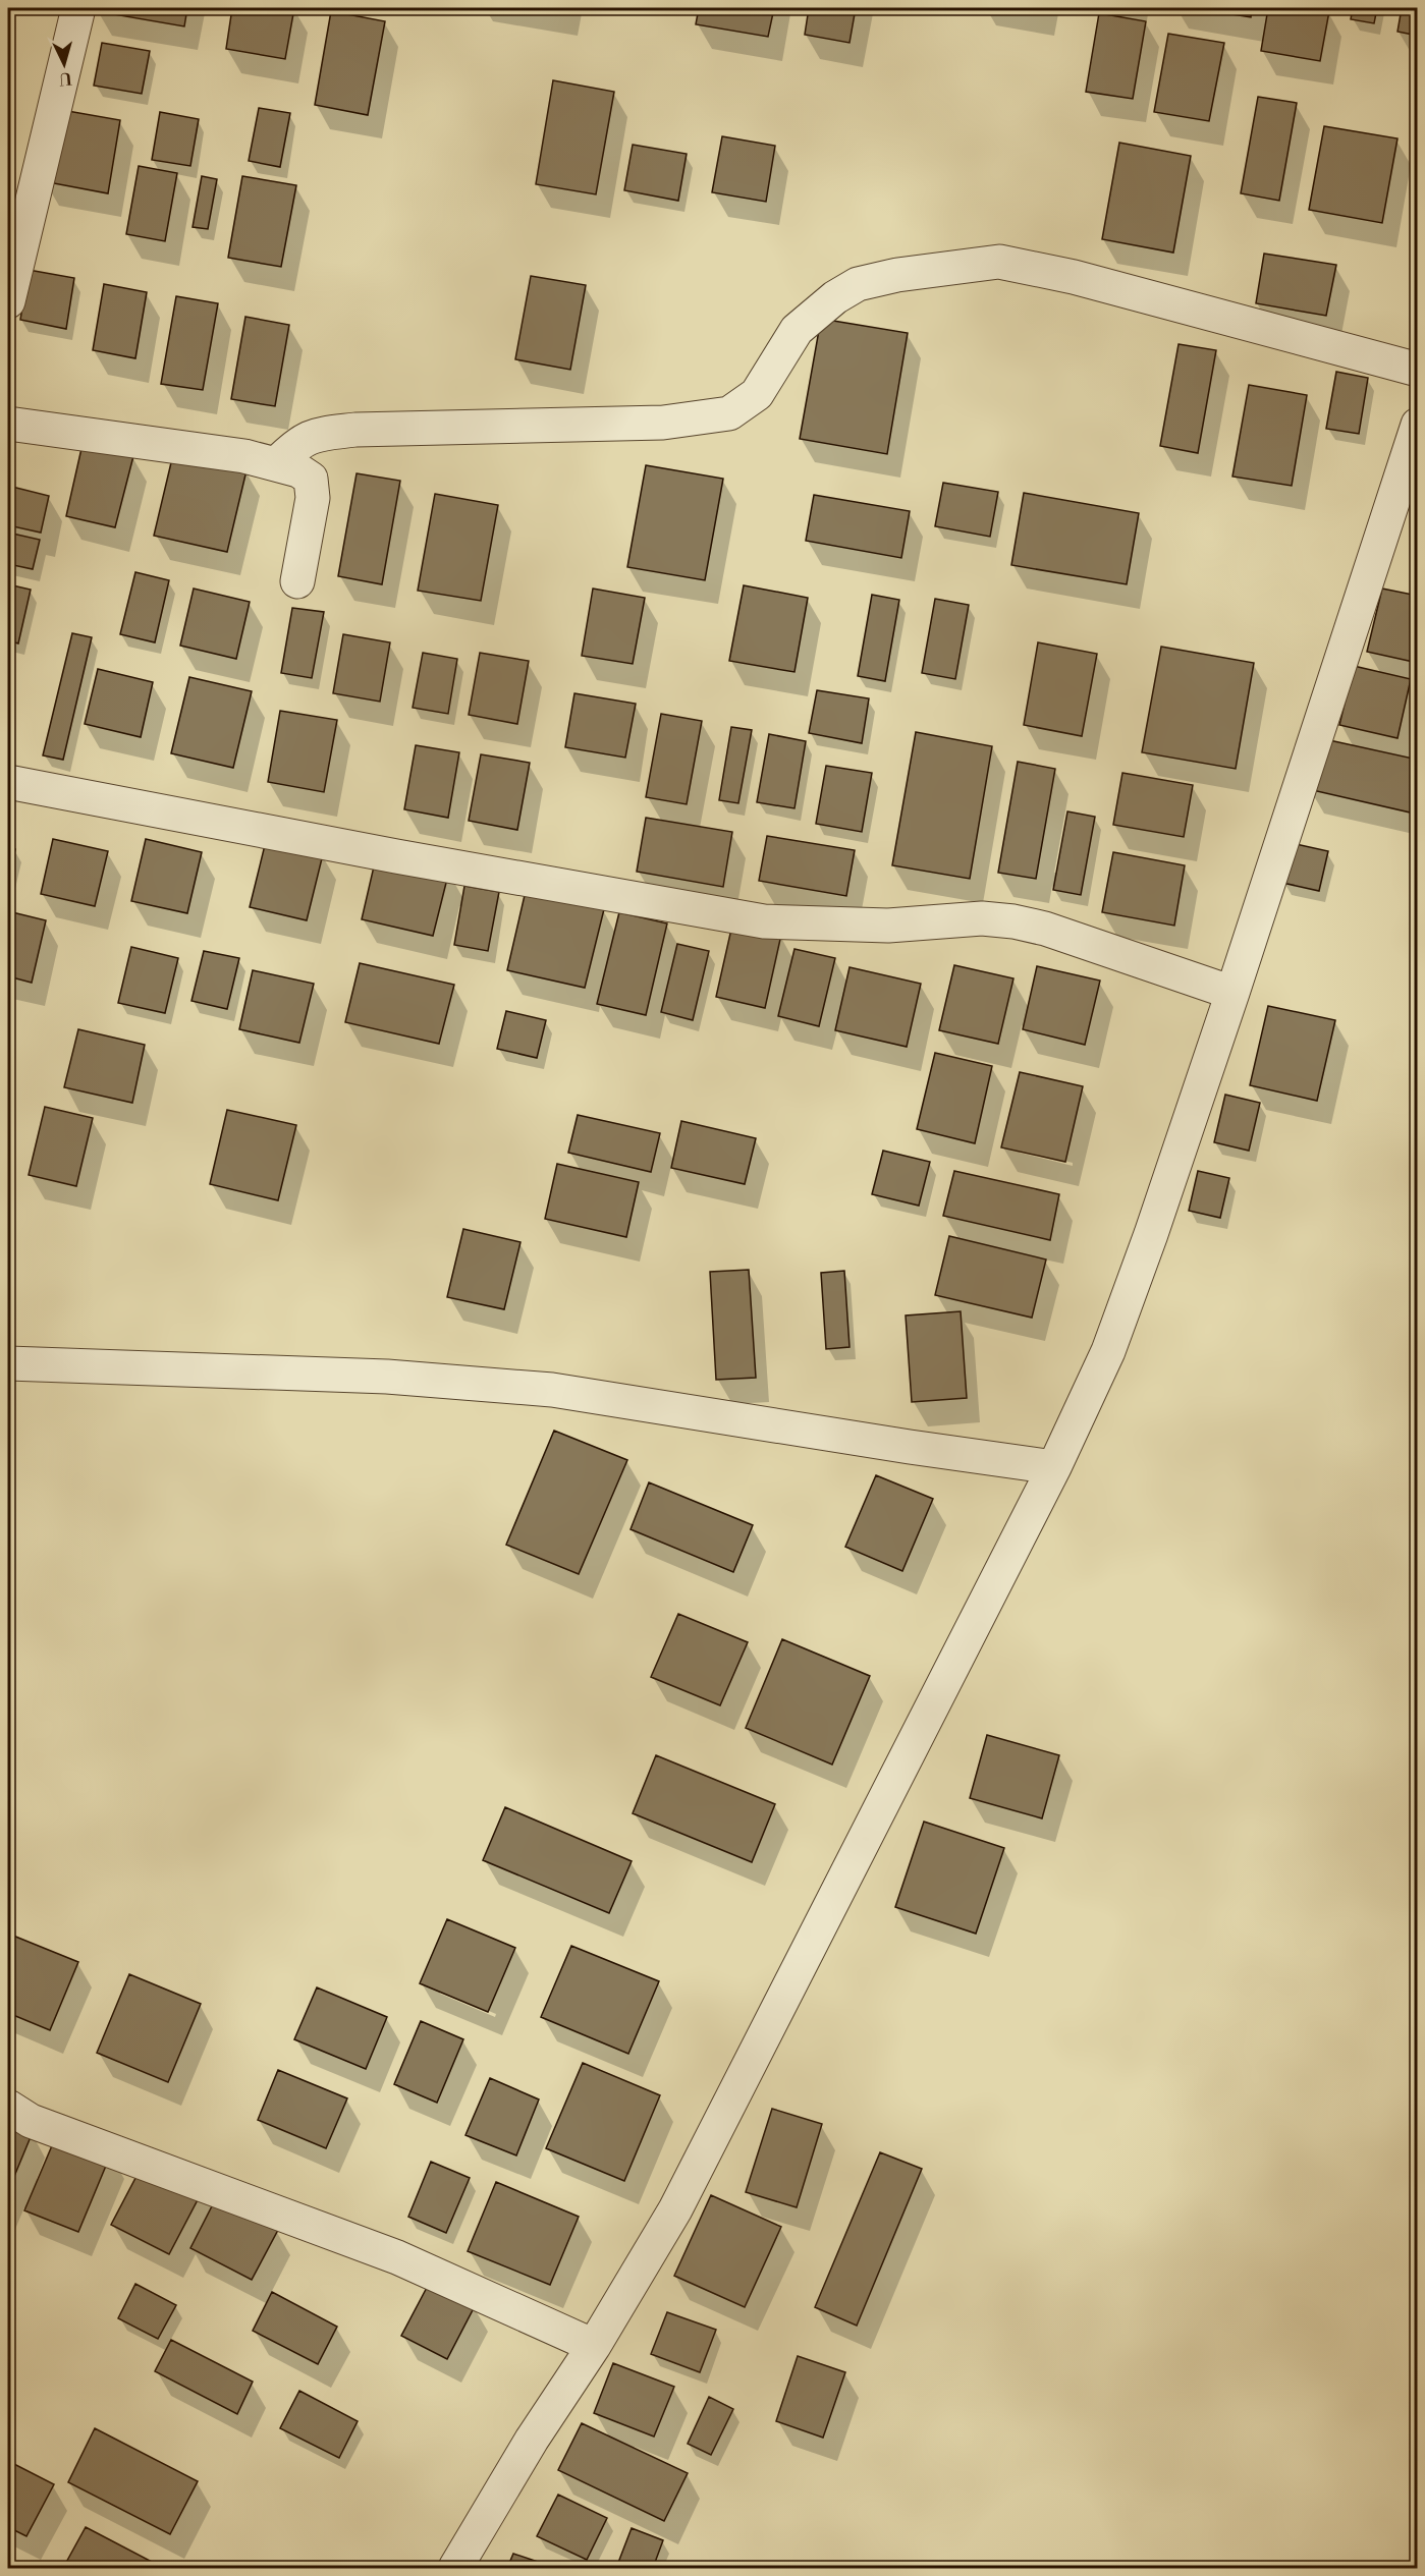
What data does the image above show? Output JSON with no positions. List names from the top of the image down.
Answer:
{
  "north": "bottom"
}
